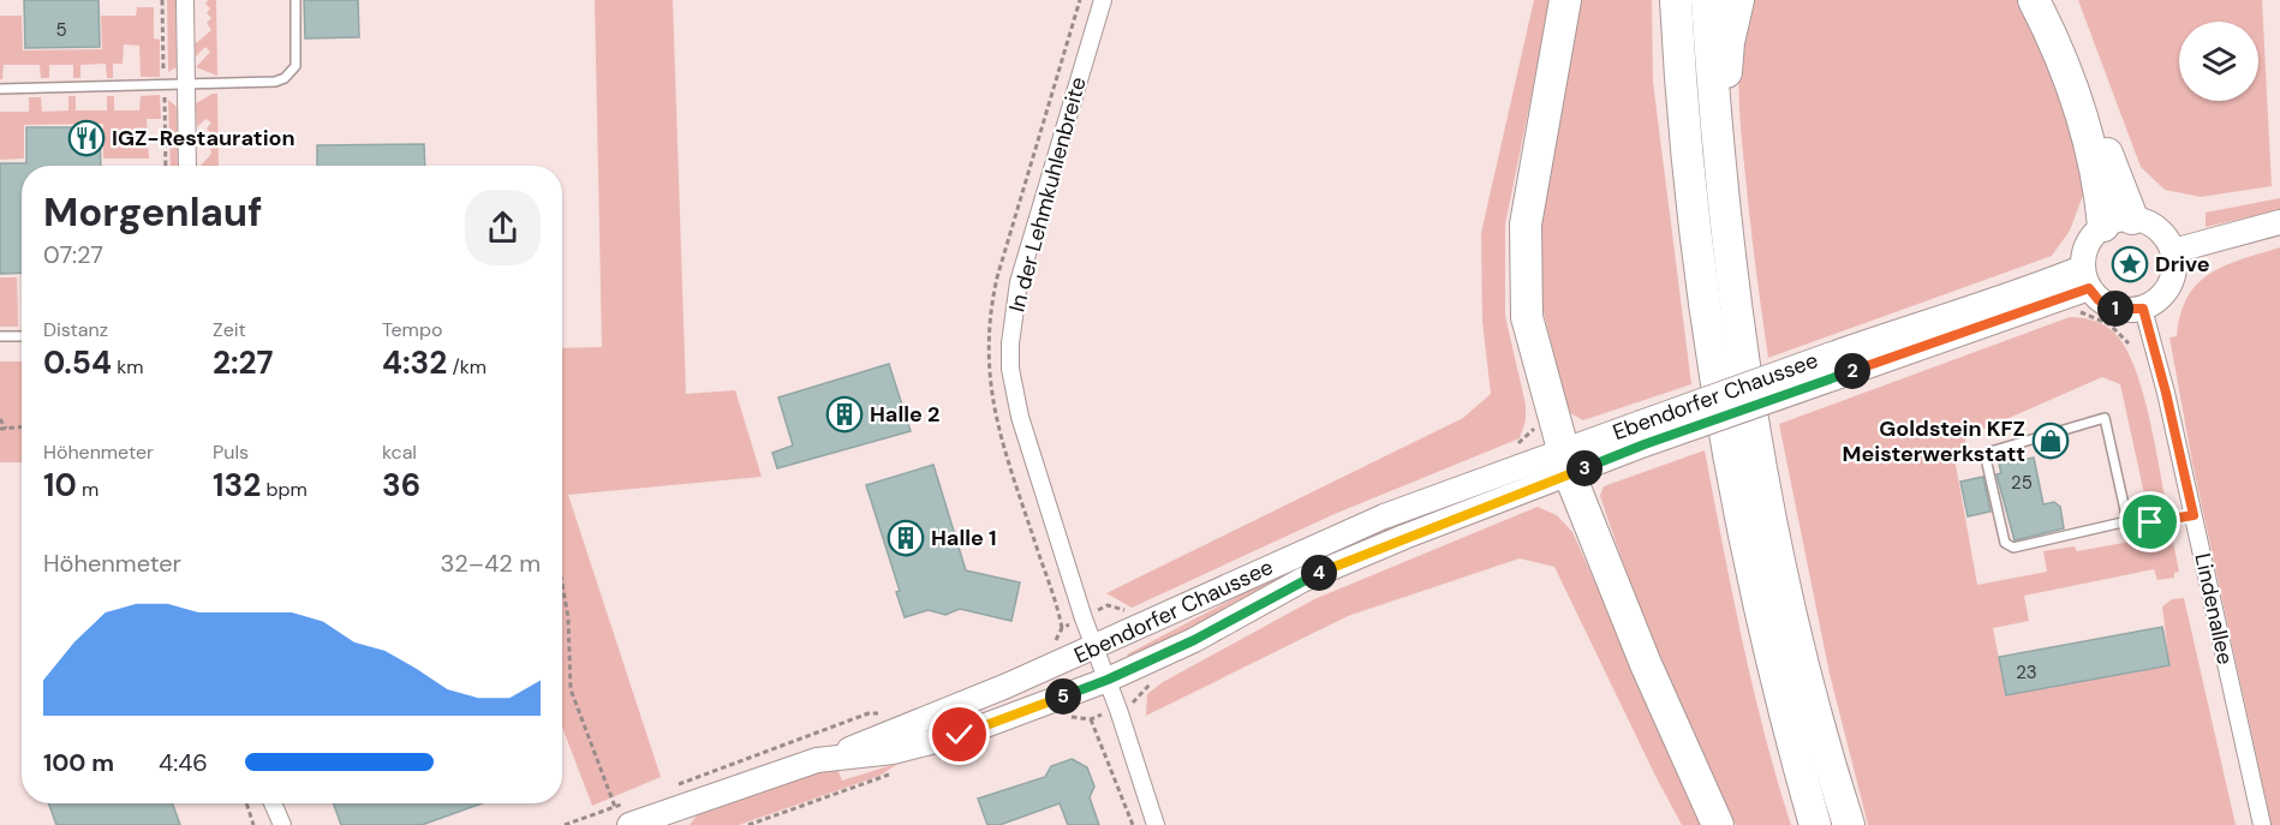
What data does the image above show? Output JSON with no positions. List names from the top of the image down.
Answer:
{
  "streets": {
    "main road": ["Ebendorfer Chaussee"],
    "street": ["In der Lehmkuhlenbreite", "Lindenallee"]
  },
  "crossings": [
    ["In der Lehmkuhlenbreite", "Ebendorfer Chaussee"],
    ["Ebendorfer Chaussee", "Lindenallee"]
  ],
  "places": {
    "restaurant": ["IGZ-Restauration"],
    "place": ["Drive"],
    "building": ["Halle 2", "Halle 1"],
    "shop": ["Goldstein KFZ Meisterwerkstatt"]
  },
  "house_numbers": ["5", "25", "23"],
  "page": {
    "heading": ["Morgenlauf", "07:27"],
    "stats": [
      ["Distanz", "0.54 km"],
      ["Zeit", "2:27"],
      ["Tempo", "4:32 /km"],
      ["Höhenmeter", "10 m"],
      ["Puls", "132 bpm"],
      ["kcal", "36"]
    ],
    "pins": [
      "1",
      "2",
      "3",
      "4",
      "5"
    ],
    "chart": ["Höhenmeter", "32–42 m"],
    "list": [
      {
        "name": "100 m",
        "note": "4:46"
      }
    ]
  }
}
